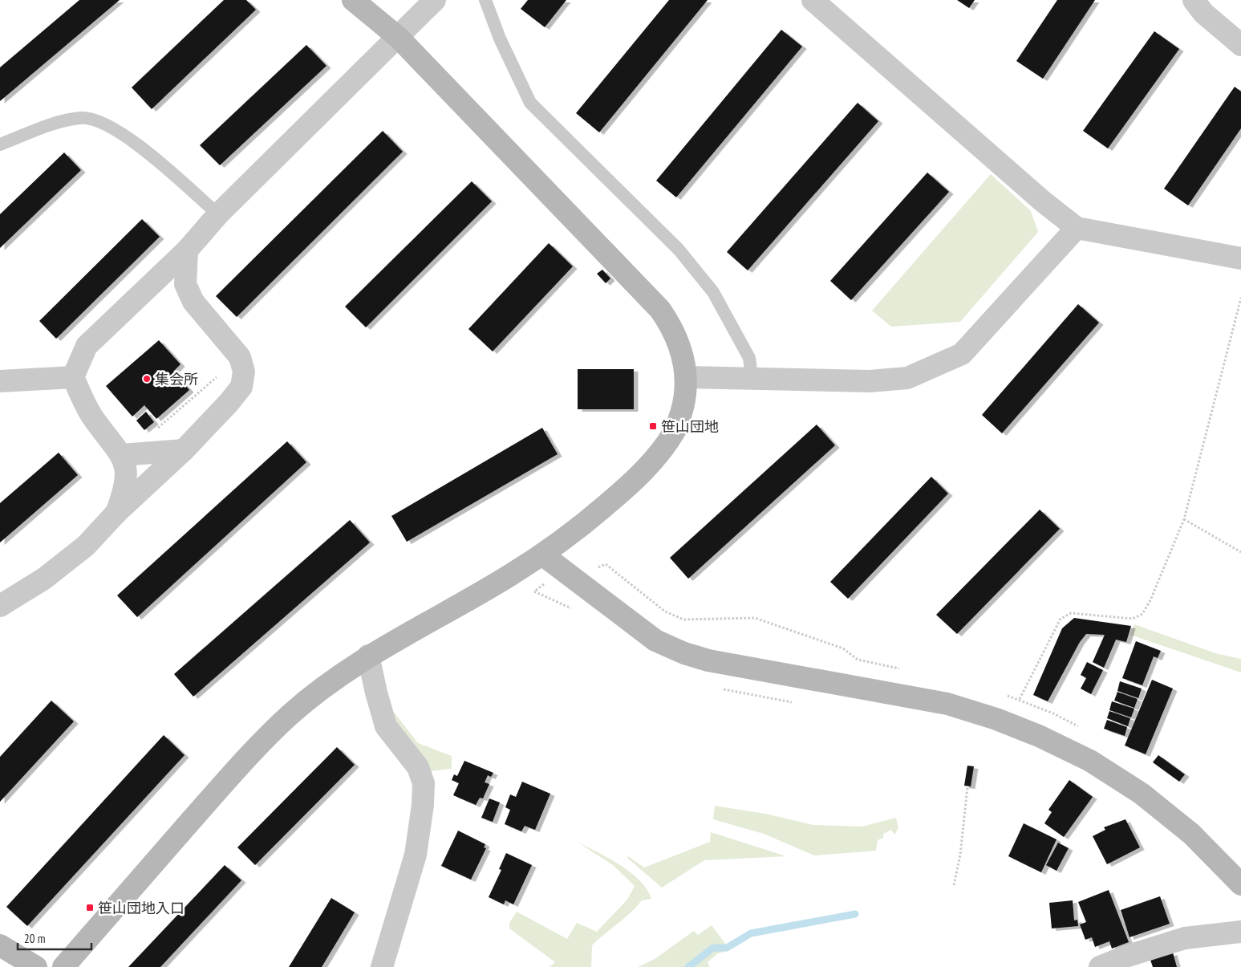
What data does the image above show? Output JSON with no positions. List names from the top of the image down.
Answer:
{
  "places": {
    "other": ["集会所"],
    "transit": ["笹山団地", "笹山団地入口"]
  },
  "scale_bar": "20 m"
}
